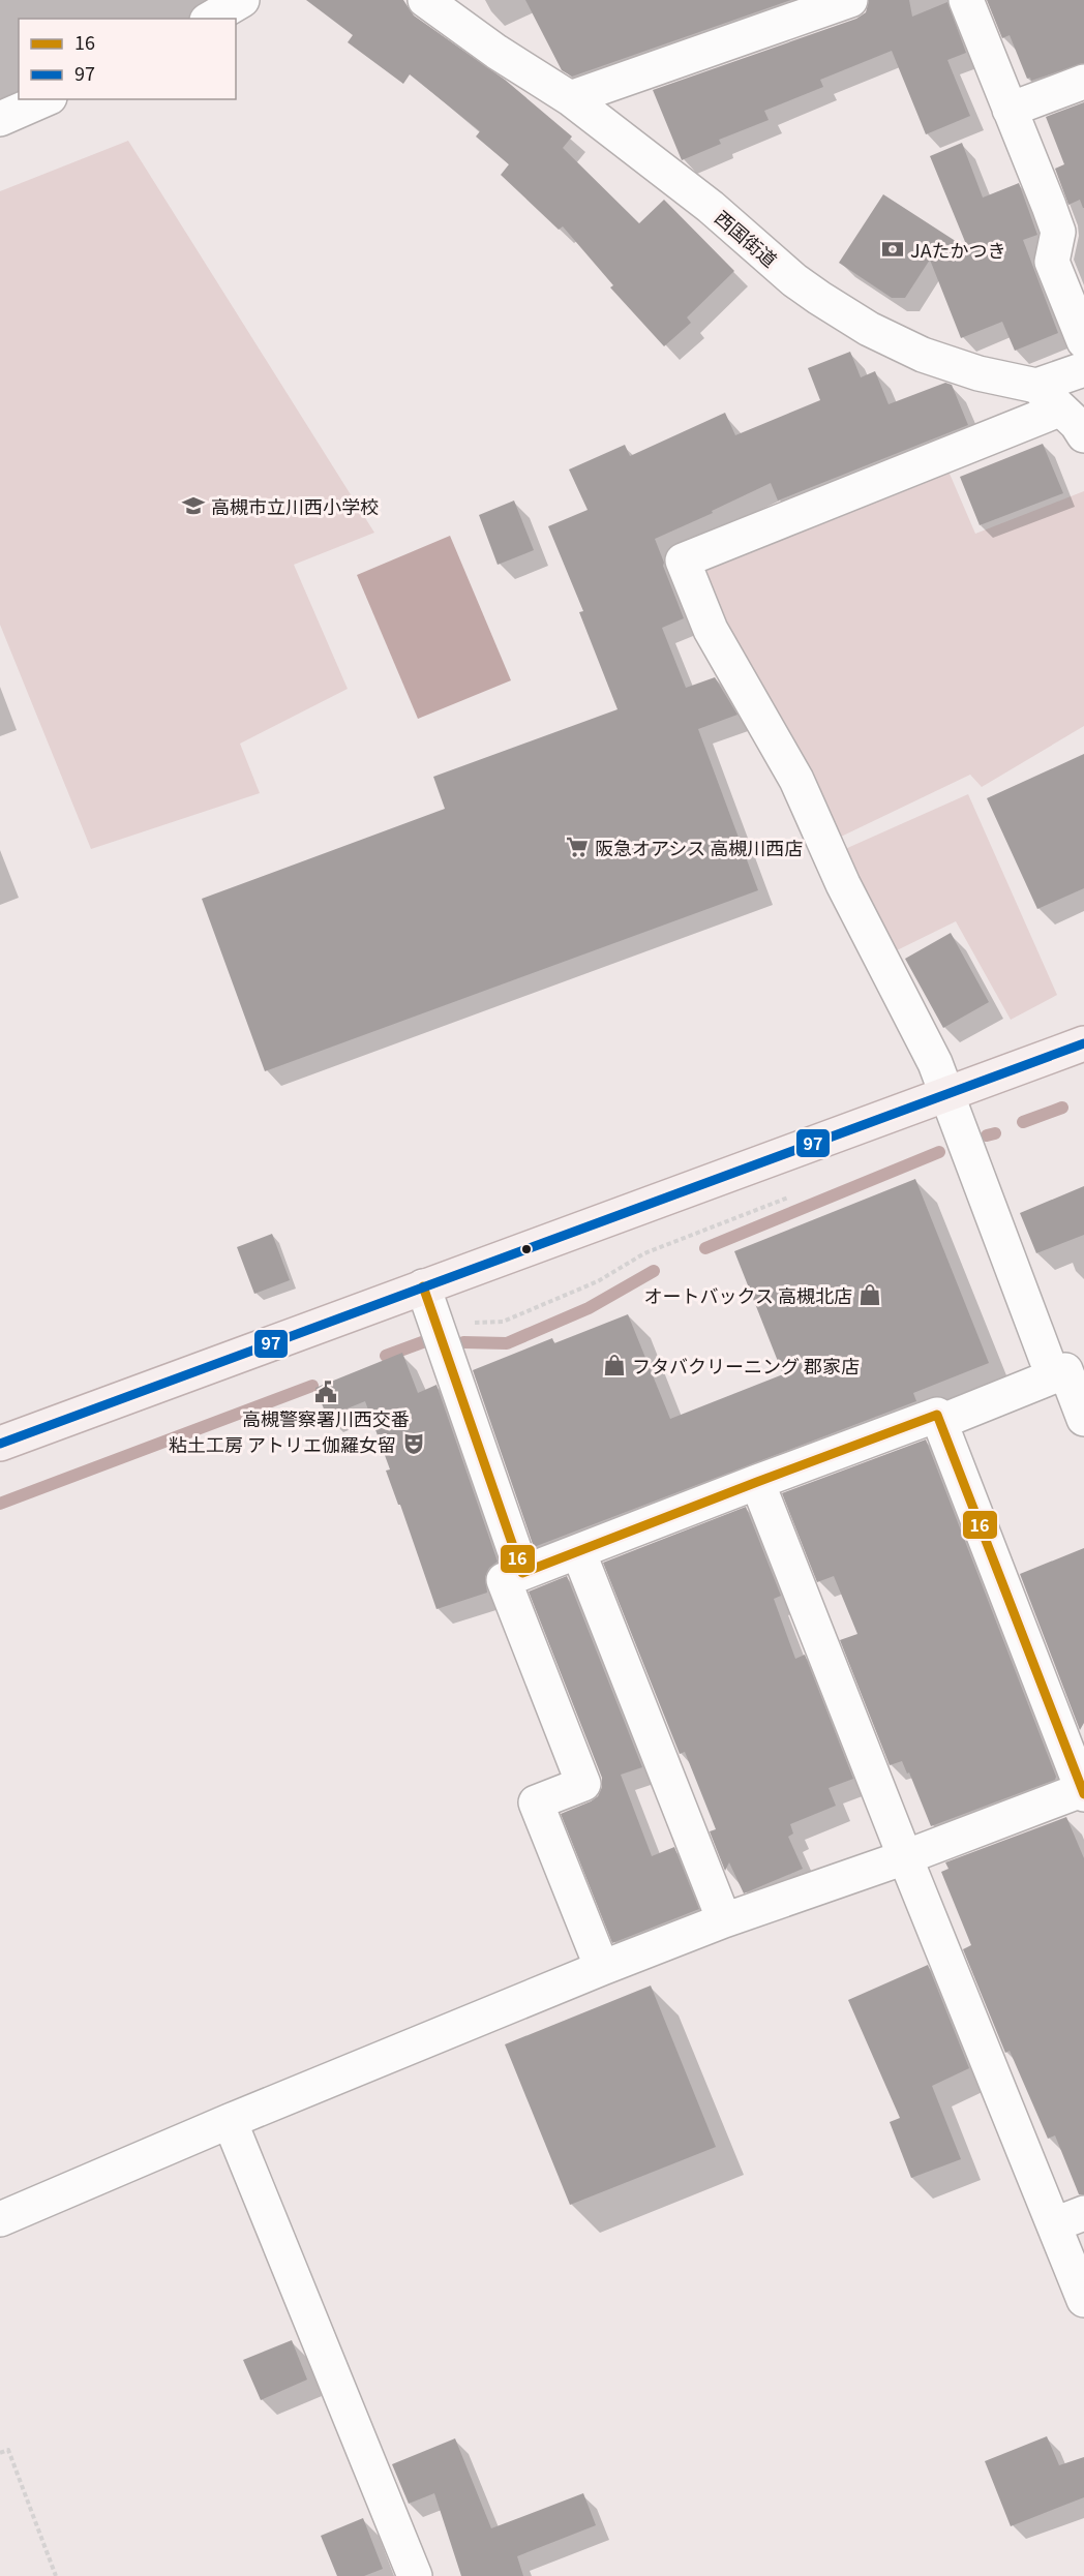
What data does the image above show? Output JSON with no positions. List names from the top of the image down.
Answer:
{
  "streets": {
    "street": ["西国街道"]
  },
  "places": {
    "bank": ["JAたかつき"],
    "school or university": ["高槻市立川西小学校"],
    "supermarket": ["阪急オアシス 高槻川西店"],
    "shop": ["オートバックス 高槻北店", "フタバクリーニング 郡家店"],
    "public building": ["高槻警察署川西交番"],
    "theatre": ["粘土工房 アトリエ伽羅女留"]
  },
  "lines": ["transit line 97", "transit line 16"],
  "legend": ["16", "97"]
}
